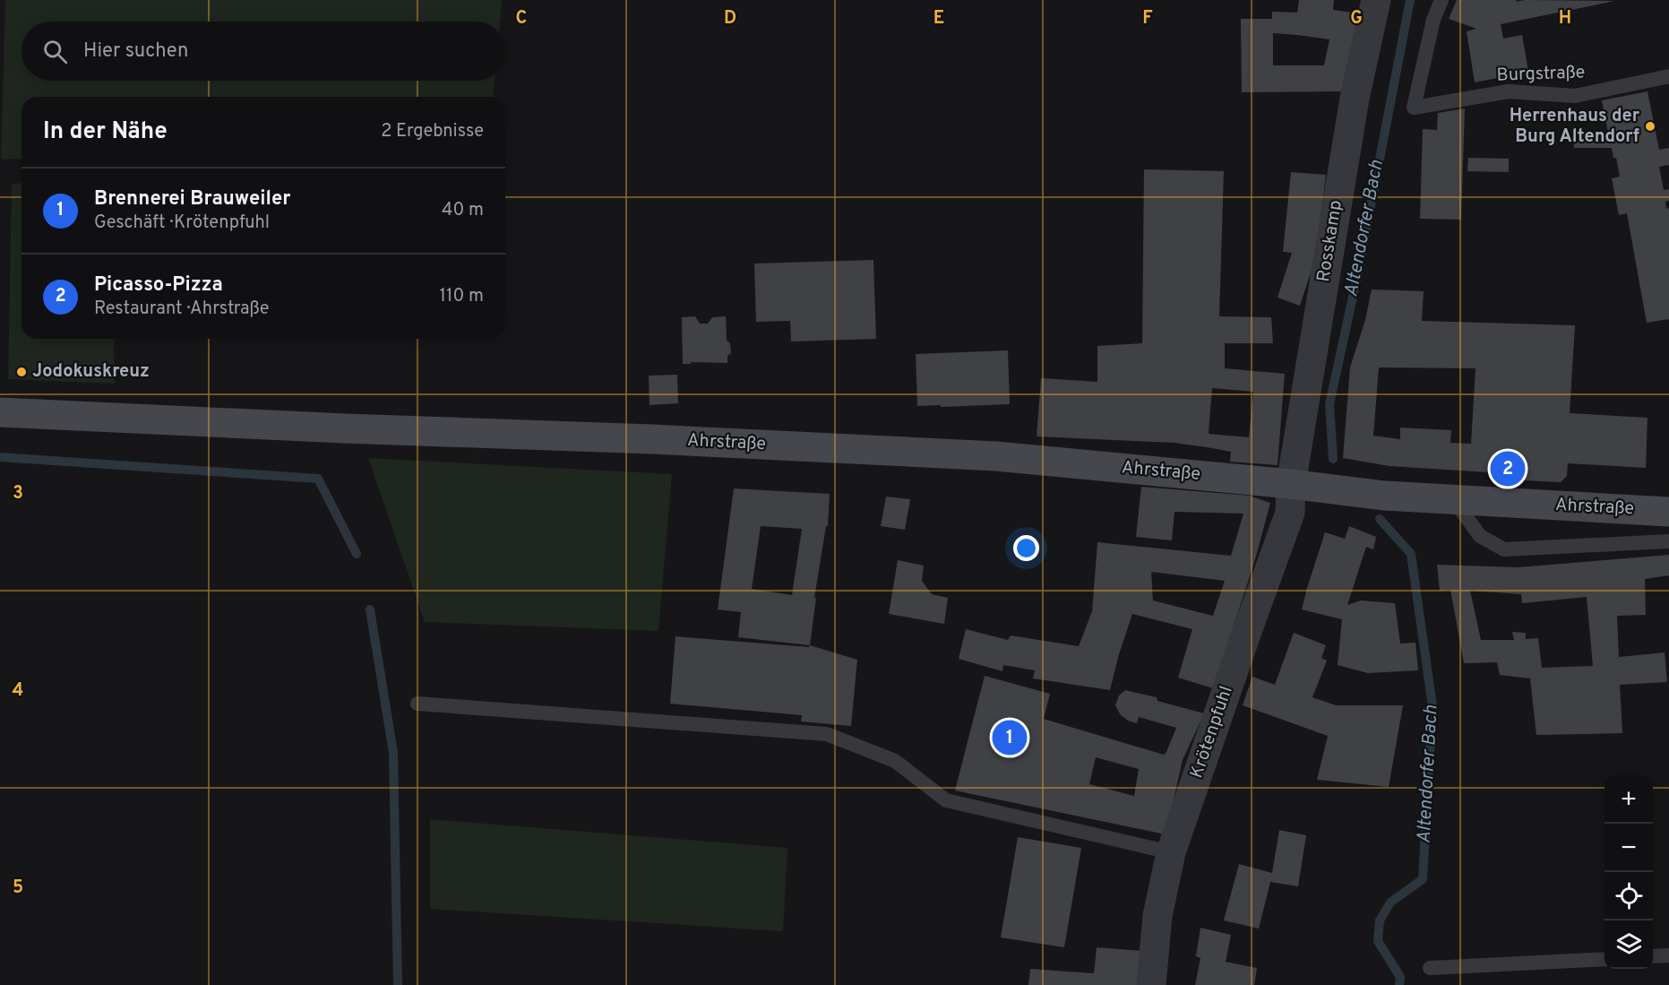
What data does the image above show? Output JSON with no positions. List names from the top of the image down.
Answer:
{
  "streets": {
    "main road": ["Ahrstraße"],
    "street": ["Rosskamp", "Krötenpfuhl"],
    "lane": ["Burgstraße"]
  },
  "crossings": [
    ["Rosskamp", "Ahrstraße"],
    ["Rosskamp", "Krötenpfuhl"],
    ["Ahrstraße", "Krötenpfuhl"]
  ],
  "water": ["Altendorfer Bach"],
  "places": ["Herrenhaus der Burg Altendorf", "Jodokuskreuz"],
  "page": {
    "search": "Hier suchen",
    "heading": ["In der Nähe", "2 Ergebnisse"],
    "list": [
      {
        "mark": "1",
        "name": "Brennerei Brauweiler",
        "note": "Geschäft · Krötenpfuhl",
        "value": "40 m"
      },
      {
        "mark": "2",
        "name": "Picasso-Pizza",
        "note": "Restaurant · Ahrstraße",
        "value": "110 m"
      }
    ],
    "pins": ["2", "1"],
    "map_buttons": ["+", "−"]
  },
  "grid": {
    "columns": [
      "C",
      "D",
      "E",
      "F",
      "G",
      "H"
    ],
    "rows": ["3", "4", "5"]
  }
}
